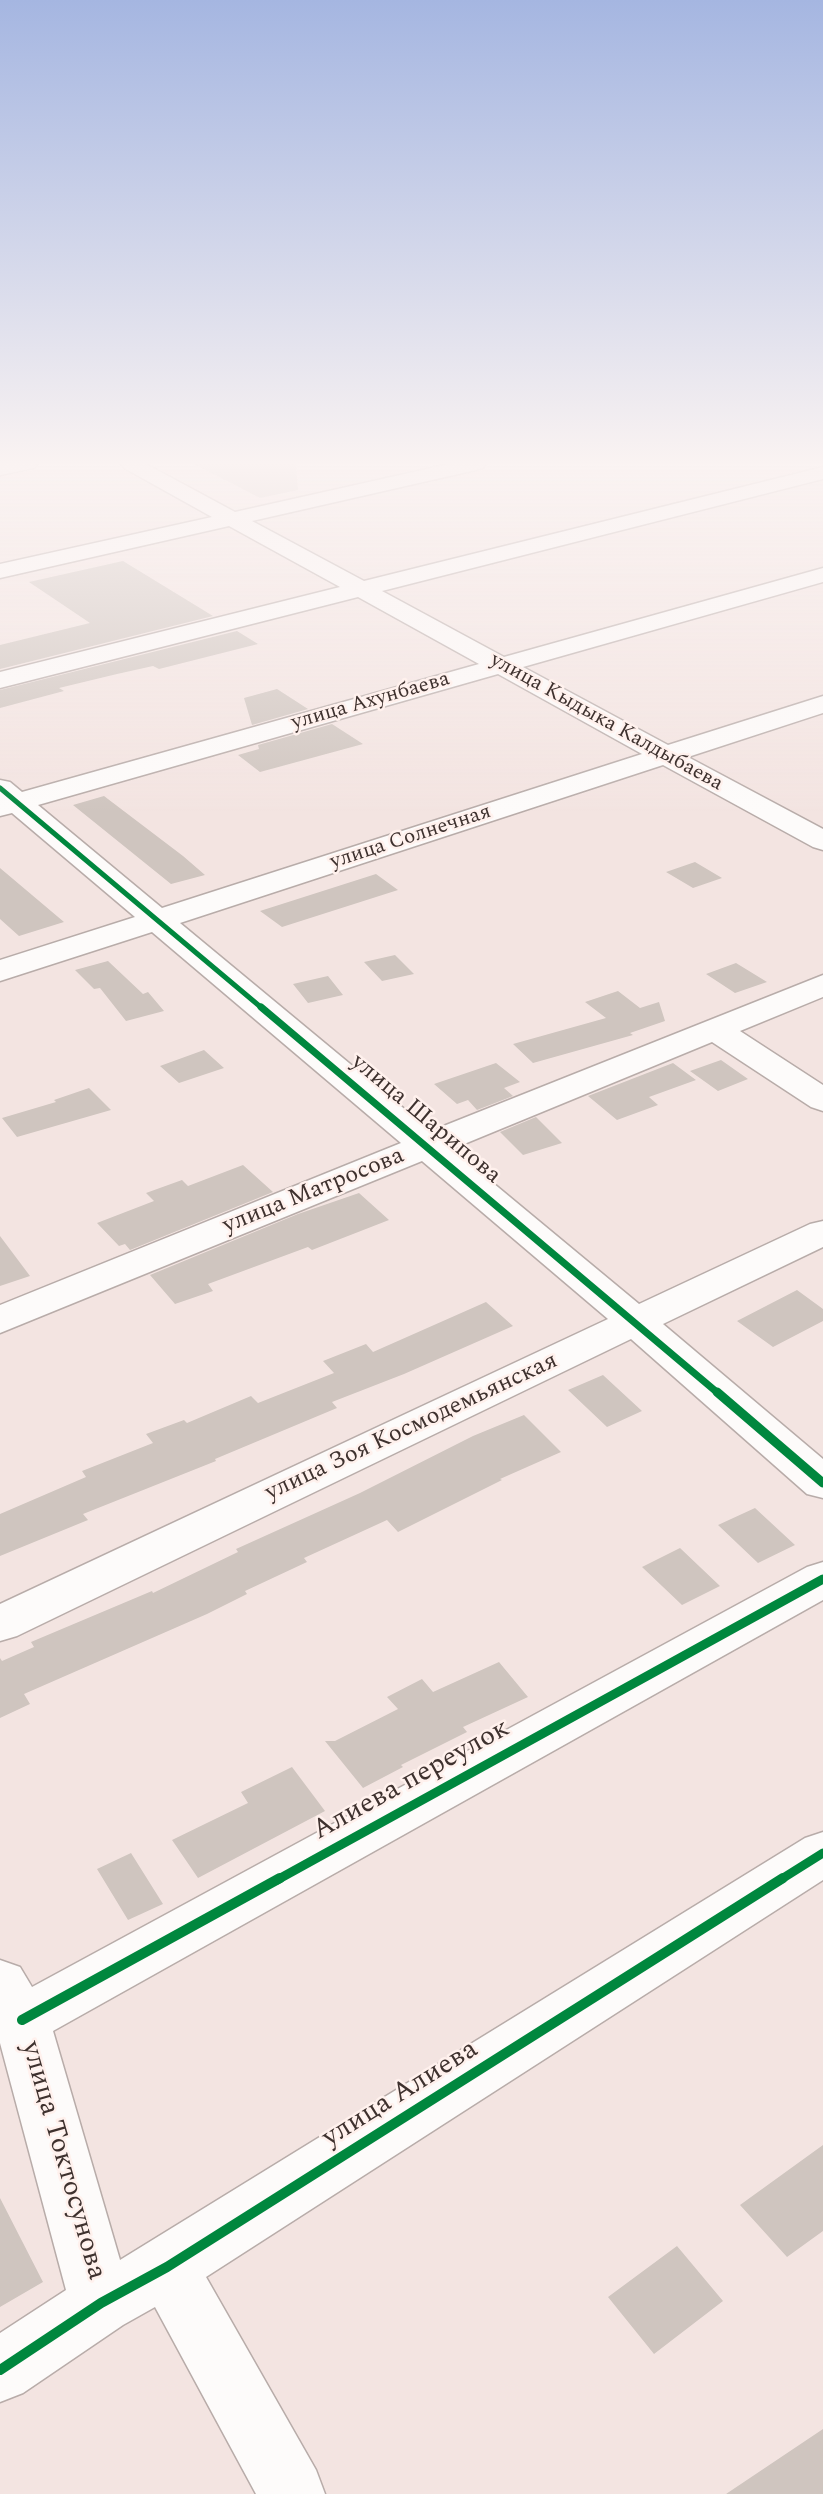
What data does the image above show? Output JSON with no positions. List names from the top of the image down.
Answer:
{
  "streets": {
    "street": [
      "улица Ахунбаева",
      "улица Кыдыка Калдыбаева",
      "улица Солнечная",
      "улица Шарипова",
      "улица Матросова",
      "улица Зоя Космодемьянская",
      "Алиева переулок",
      "улица Алиева",
      "улица Токтосунова"
    ]
  },
  "crossings": [
    ["улица Ахунбаева", "улица Кыдыка Калдыбаева"],
    ["улица Ахунбаева", "улица Шарипова"],
    ["улица Кыдыка Калдыбаева", "улица Солнечная"],
    ["улица Солнечная", "улица Шарипова"],
    ["улица Шарипова", "улица Матросова"],
    ["улица Шарипова", "улица Зоя Космодемьянская"],
    ["Алиева переулок", "улица Токтосунова"],
    ["улица Алиева", "улица Токтосунова"]
  ]
}
